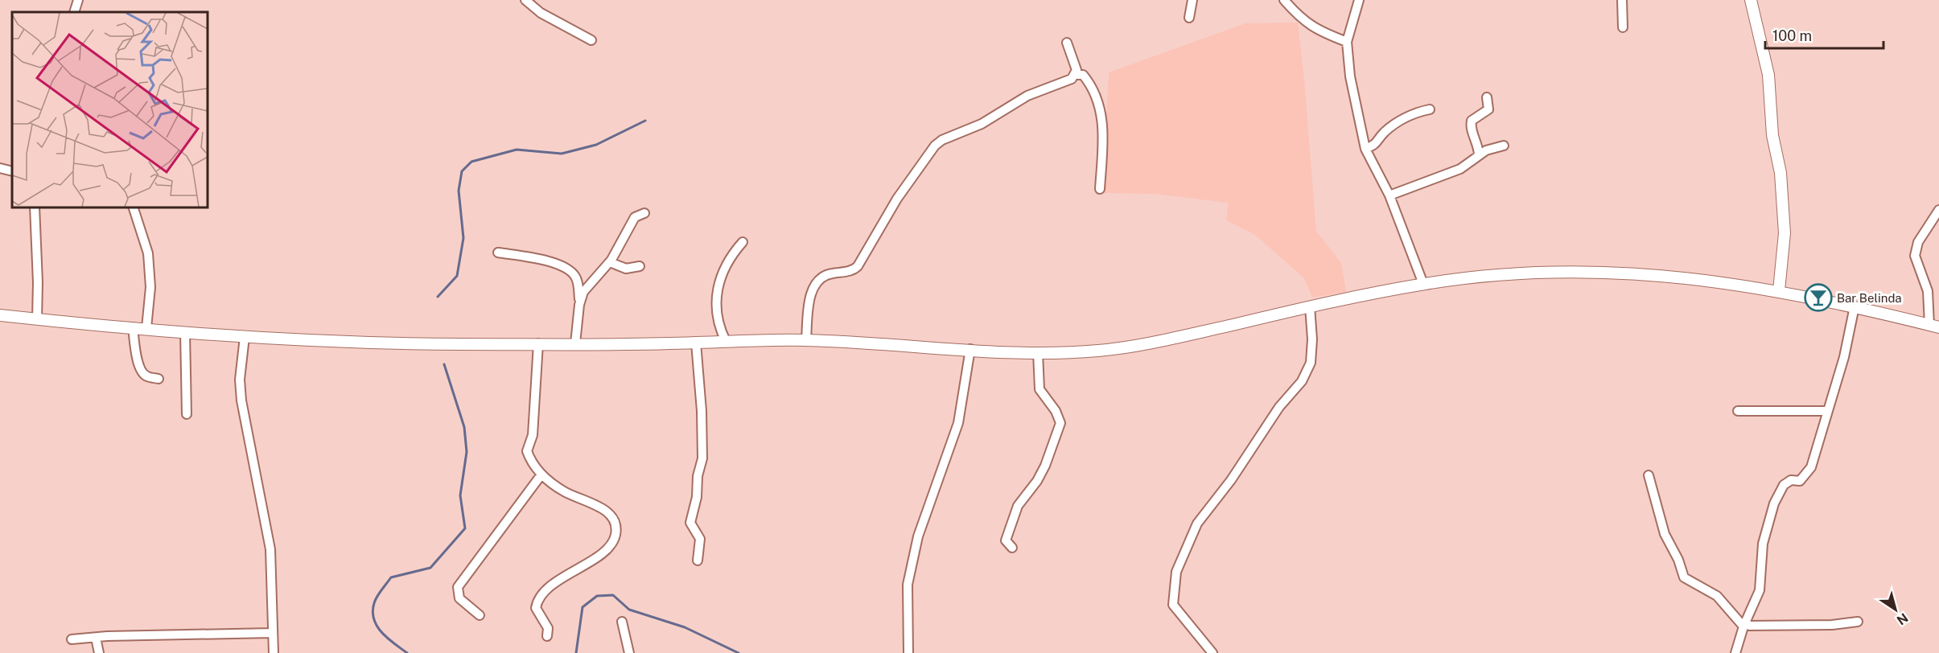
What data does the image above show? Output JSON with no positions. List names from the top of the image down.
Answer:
{
  "places": {
    "bar": ["Bar Belinda"]
  },
  "scale_bar": "100 m",
  "north": "bottom right"
}
